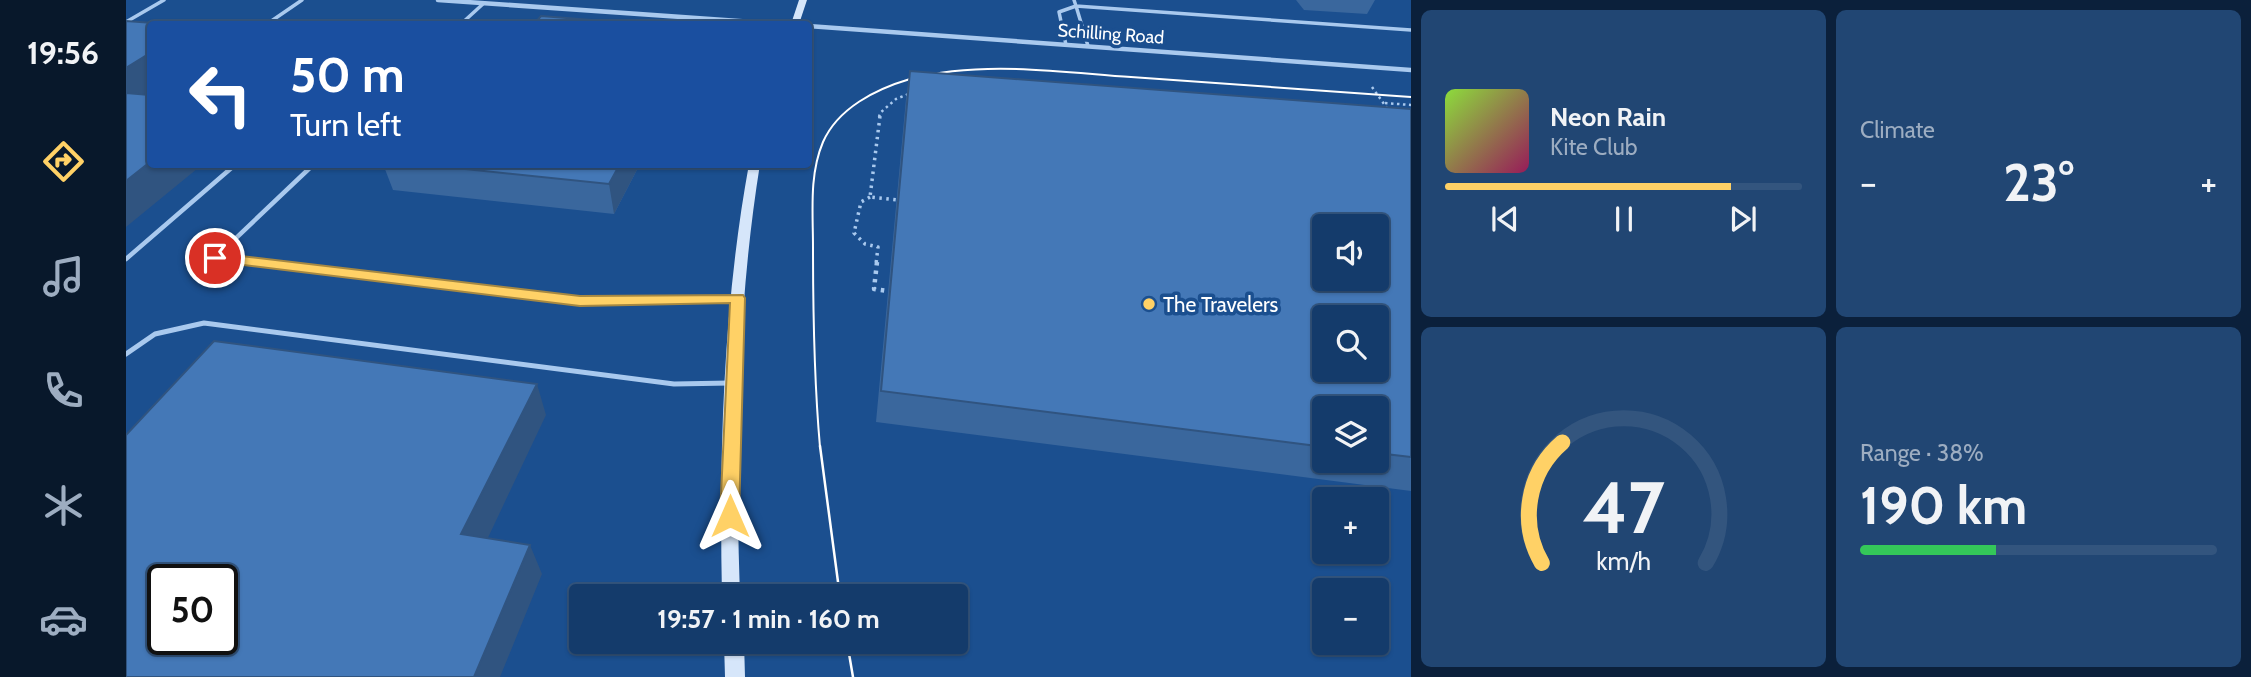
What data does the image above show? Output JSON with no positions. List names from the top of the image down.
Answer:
{
  "streets": {
    "street": ["Schilling Road"]
  },
  "places": ["The Travelers"],
  "page": {
    "tabs": "19:56",
    "tile": [
      "Climate",
      ["Range · 38%", "190 km"]
    ],
    "turn": ["50 m", "Turn left"],
    "song": ["Neon Rain", "Kite Club"],
    "heat": ["−", "23°", "+"],
    "map_buttons": ["+", "−"],
    "limit": "50",
    "trip": "19:57 · 1 min · 160 m",
    "gauge": ["47", "km/h"]
  }
}
